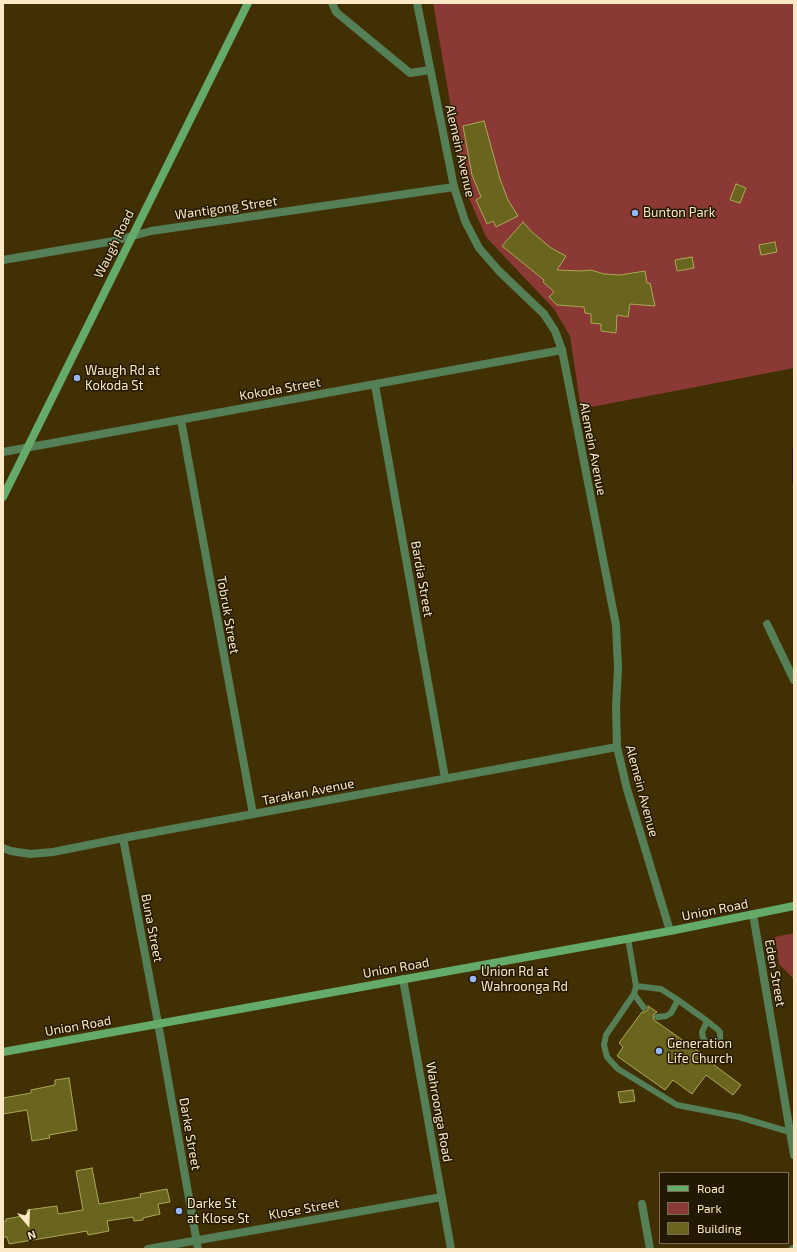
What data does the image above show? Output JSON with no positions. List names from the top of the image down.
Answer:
{
  "streets": {
    "main road": ["Waugh Road", "Union Road"],
    "street": [
      "Alemein Avenue",
      "Wantigong Street",
      "Kokoda Street",
      "Bardia Street",
      "Tobruk Street",
      "Tarakan Avenue",
      "Buna Street",
      "Eden Street",
      "Wahroonga Road",
      "Darke Street",
      "Klose Street"
    ]
  },
  "crossings": [
    ["Alemein Avenue", "Wantigong Street"],
    ["Alemein Avenue", "Kokoda Street"],
    ["Alemein Avenue", "Tarakan Avenue"],
    ["Alemein Avenue", "Union Road"],
    ["Wantigong Street", "Waugh Road"],
    ["Waugh Road", "Kokoda Street"],
    ["Kokoda Street", "Bardia Street"],
    ["Kokoda Street", "Tobruk Street"],
    ["Bardia Street", "Tarakan Avenue"],
    ["Tobruk Street", "Tarakan Avenue"],
    ["Tarakan Avenue", "Buna Street"],
    ["Union Road", "Buna Street"],
    ["Union Road", "Eden Street"],
    ["Union Road", "Wahroonga Road"],
    ["Union Road", "Darke Street"],
    ["Buna Street", "Darke Street"],
    ["Wahroonga Road", "Klose Street"],
    ["Darke Street", "Klose Street"]
  ],
  "places": [
    "Bunton Park",
    "Waugh Rd at Kokoda St",
    "Union Rd at Wahroonga Rd",
    "Generation Life Church",
    "Darke St at Klose St"
  ],
  "legend": ["Road", "Park", "Building"],
  "north": "bottom"
}
